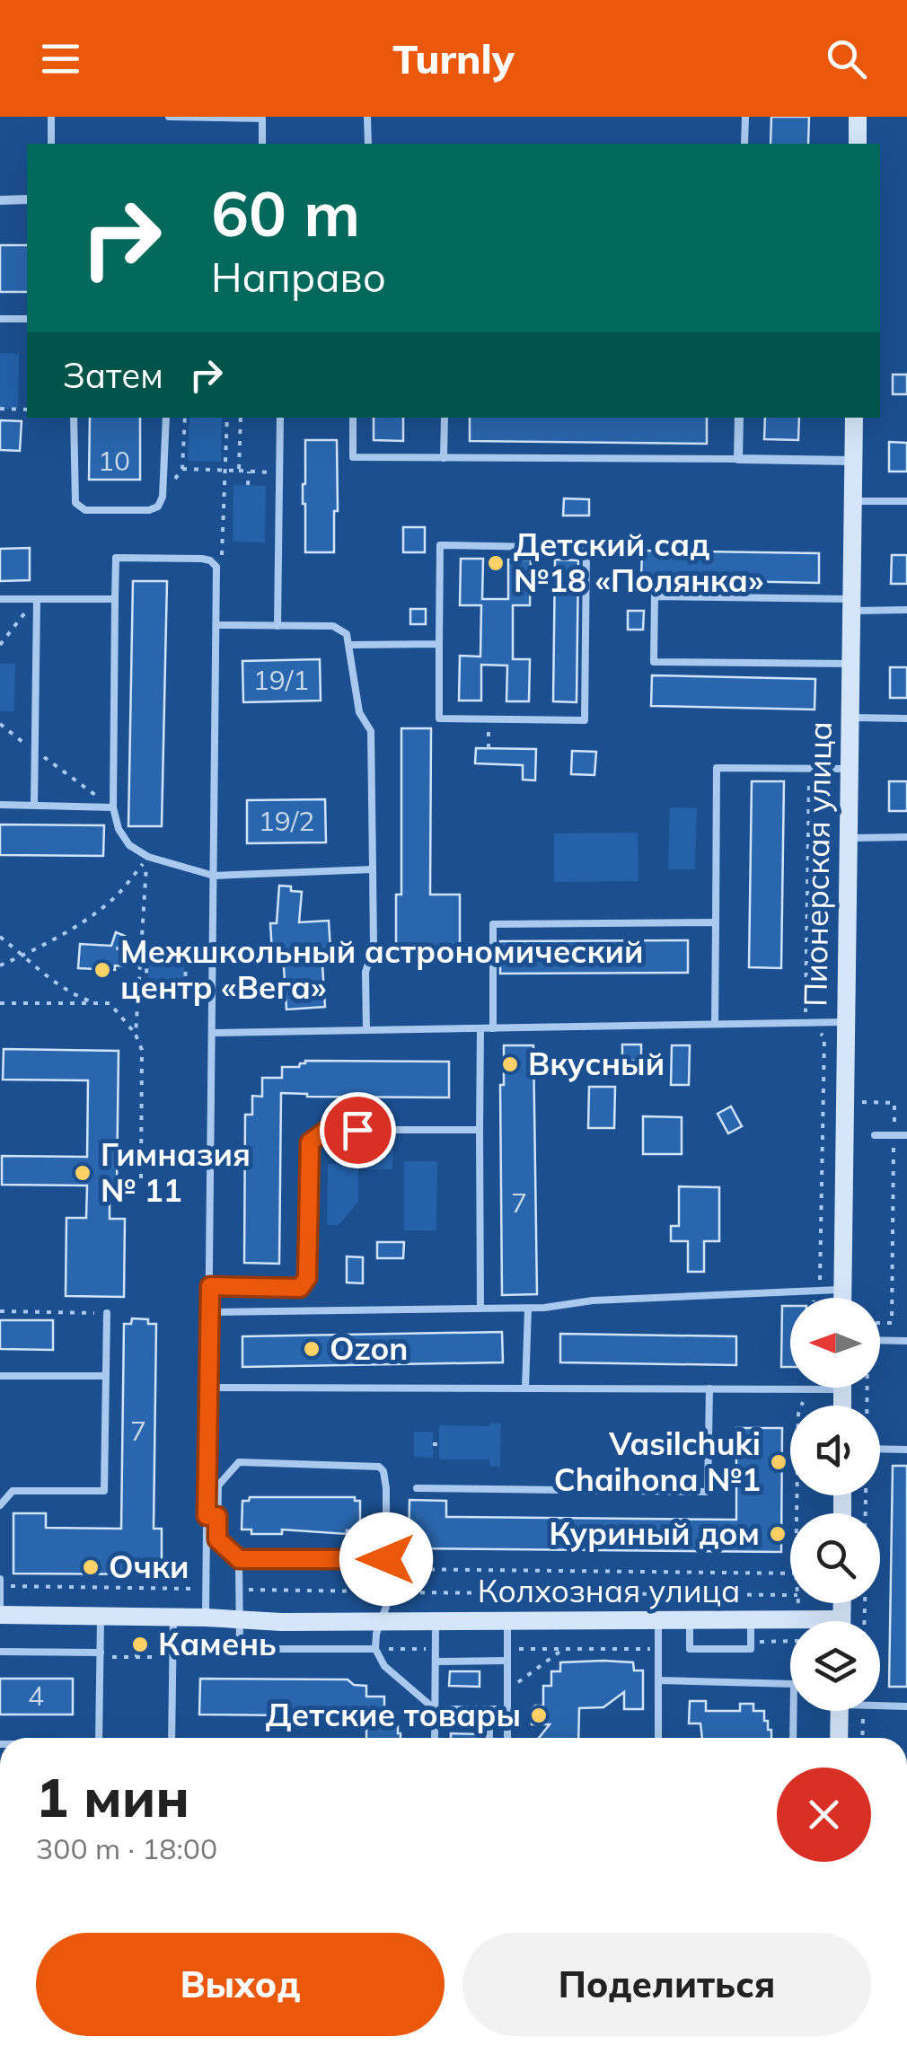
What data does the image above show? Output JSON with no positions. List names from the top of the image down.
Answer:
{
  "streets": {
    "street": ["Пионерская улица", "Колхозная улица"]
  },
  "places": [
    "Детский сад №18 «Полянка»",
    "Межшкольный астрономический центр «Вега»",
    "Вкусный",
    "Гимназия № 11",
    "Ozon",
    "Vasilchuki Chaihona №1",
    "Куриный дом",
    "Очки",
    "Камень",
    "Детские товары"
  ],
  "house_numbers": [
    "10",
    "19/1",
    "19/2",
    "7",
    "7",
    "4"
  ],
  "north": "left",
  "page": {
    "header": "Turnly",
    "turn": ["60 m", "Направо"],
    "then": "Затем",
    "heading": ["1 мин", "300 m · 18:00"],
    "buttons": ["Выход", "Поделиться"]
  }
}
